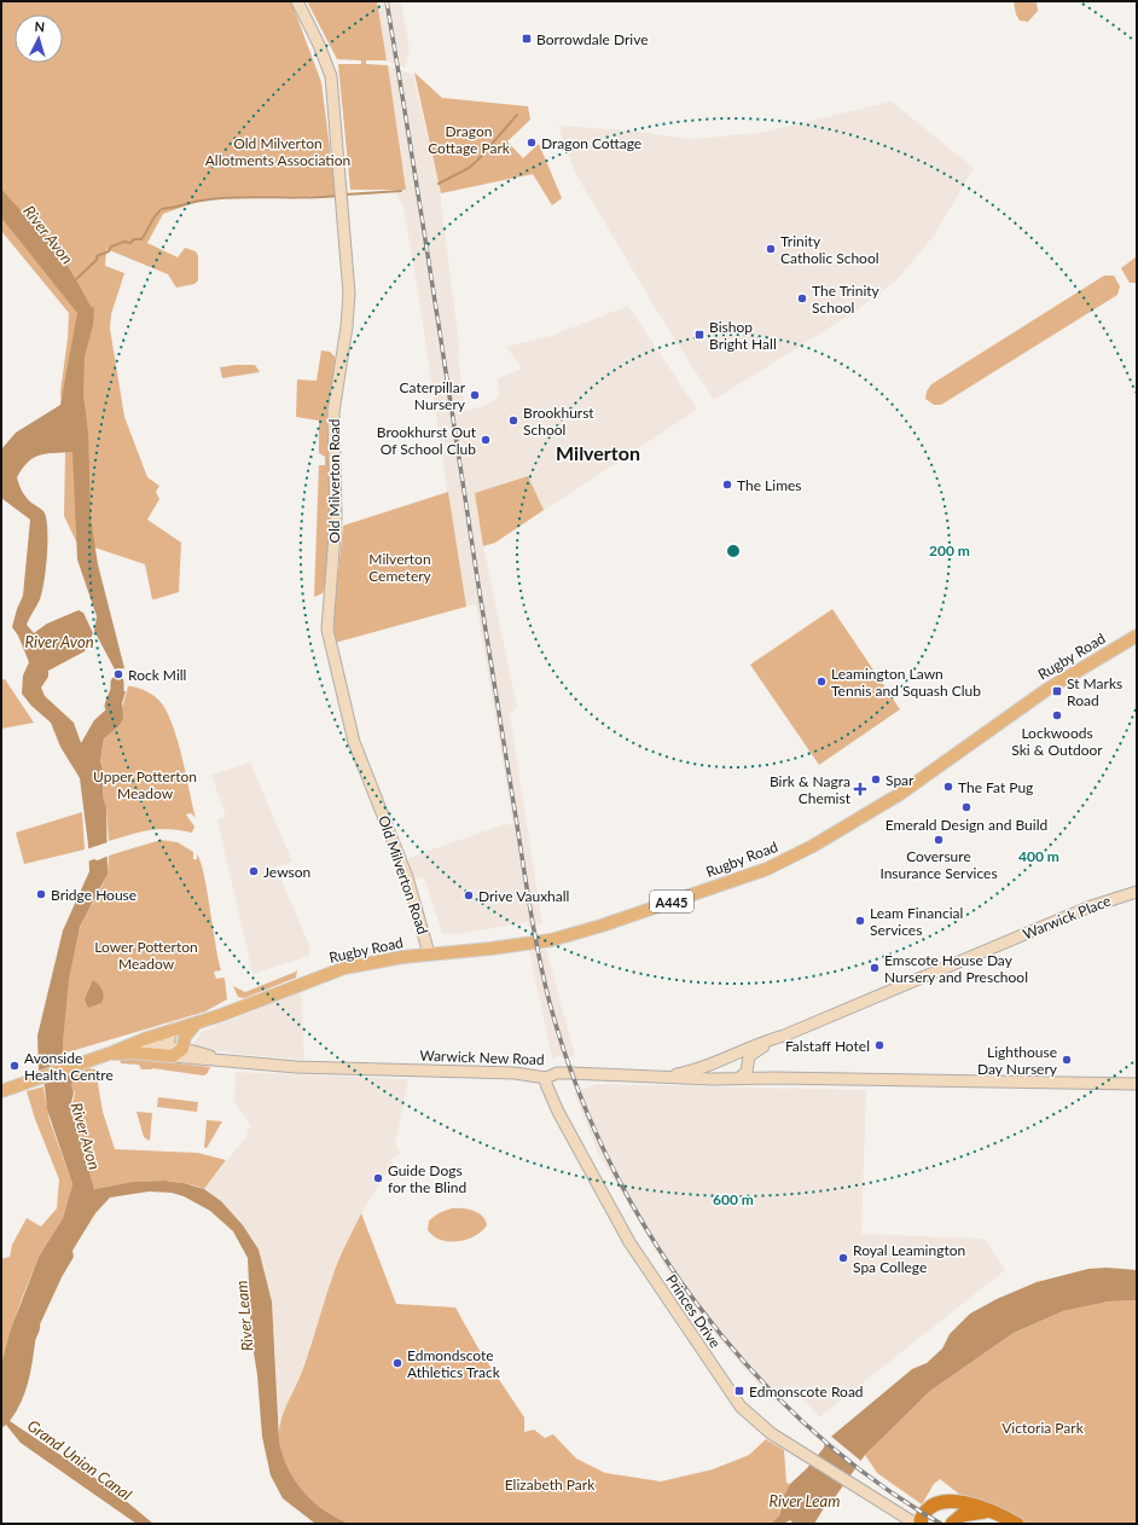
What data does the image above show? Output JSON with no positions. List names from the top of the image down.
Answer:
{
  "streets": {
    "main road": ["Rugby Road", "A445", "Warwick New Road"],
    "street": ["Old Milverton Road", "Warwick Place", "Princes Drive"]
  },
  "crossings": [
    ["Old Milverton Road", "Rugby Road"],
    ["Rugby Road", "Warwick New Road"],
    ["Warwick Place", "Warwick New Road"],
    ["Warwick New Road", "Princes Drive"]
  ],
  "districts": ["Milverton"],
  "water": ["River Avon", "River Leam", "Grand Union Canal"],
  "parks": [
    "Dragon Cottage Park",
    "Old Milverton Allotments Association",
    "Milverton Cemetery",
    "Upper Potterton Meadow",
    "Lower Potterton Meadow",
    "Victoria Park",
    "Elizabeth Park"
  ],
  "places": {
    "transit": [
      "Borrowdale Drive",
      "Bishop Bright Hall",
      "St Marks Road",
      "Edmonscote Road"
    ],
    "other": [
      "Dragon Cottage",
      "Trinity Catholic School",
      "The Trinity School",
      "Caterpillar Nursery",
      "Brookhurst School",
      "Brookhurst Out Of School Club",
      "The Limes",
      "Rock Mill",
      "Leamington Lawn Tennis and Squash Club",
      "Lockwoods Ski & Outdoor",
      "Spar",
      "The Fat Pug",
      "Emerald Design and Build",
      "Coversure Insurance Services",
      "Jewson",
      "Bridge House",
      "Drive Vauxhall",
      "Leam Financial Services",
      "Emscote House Day Nursery and Preschool",
      "Falstaff Hotel",
      "Lighthouse Day Nursery",
      "Avonside Health Centre",
      "Guide Dogs for the Blind",
      "Royal Leamington Spa College",
      "Edmondscote Athletics Track"
    ],
    "health": ["Birk & Nagra Chemist"]
  },
  "north": "top",
  "rings": ["200 m", "400 m", "600 m"]
}
